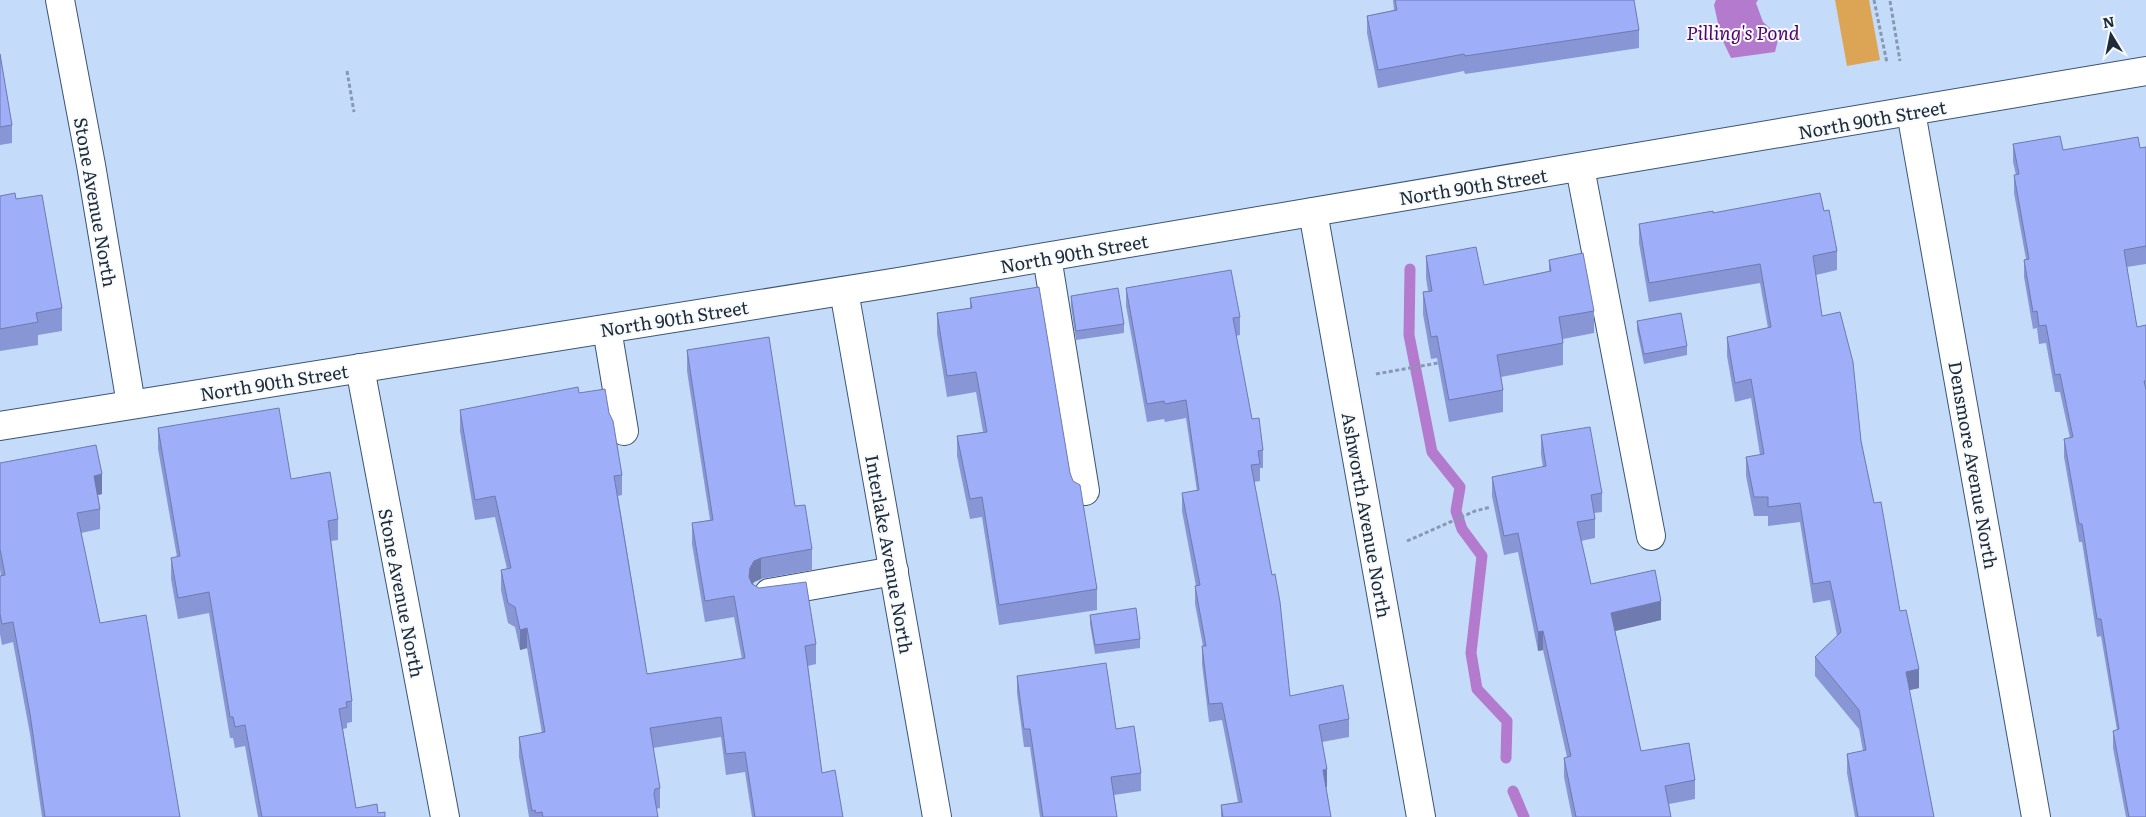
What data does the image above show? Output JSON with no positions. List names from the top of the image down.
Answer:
{
  "streets": {
    "street": [
      "North 90th Street",
      "Stone Avenue North",
      "Densmore Avenue North",
      "Ashworth Avenue North",
      "Interlake Avenue North"
    ]
  },
  "crossings": [
    ["North 90th Street", "Stone Avenue North"],
    ["North 90th Street", "Densmore Avenue North"],
    ["North 90th Street", "Ashworth Avenue North"],
    ["North 90th Street", "Interlake Avenue North"]
  ],
  "water": ["Pilling's Pond"],
  "north": "top"
}
